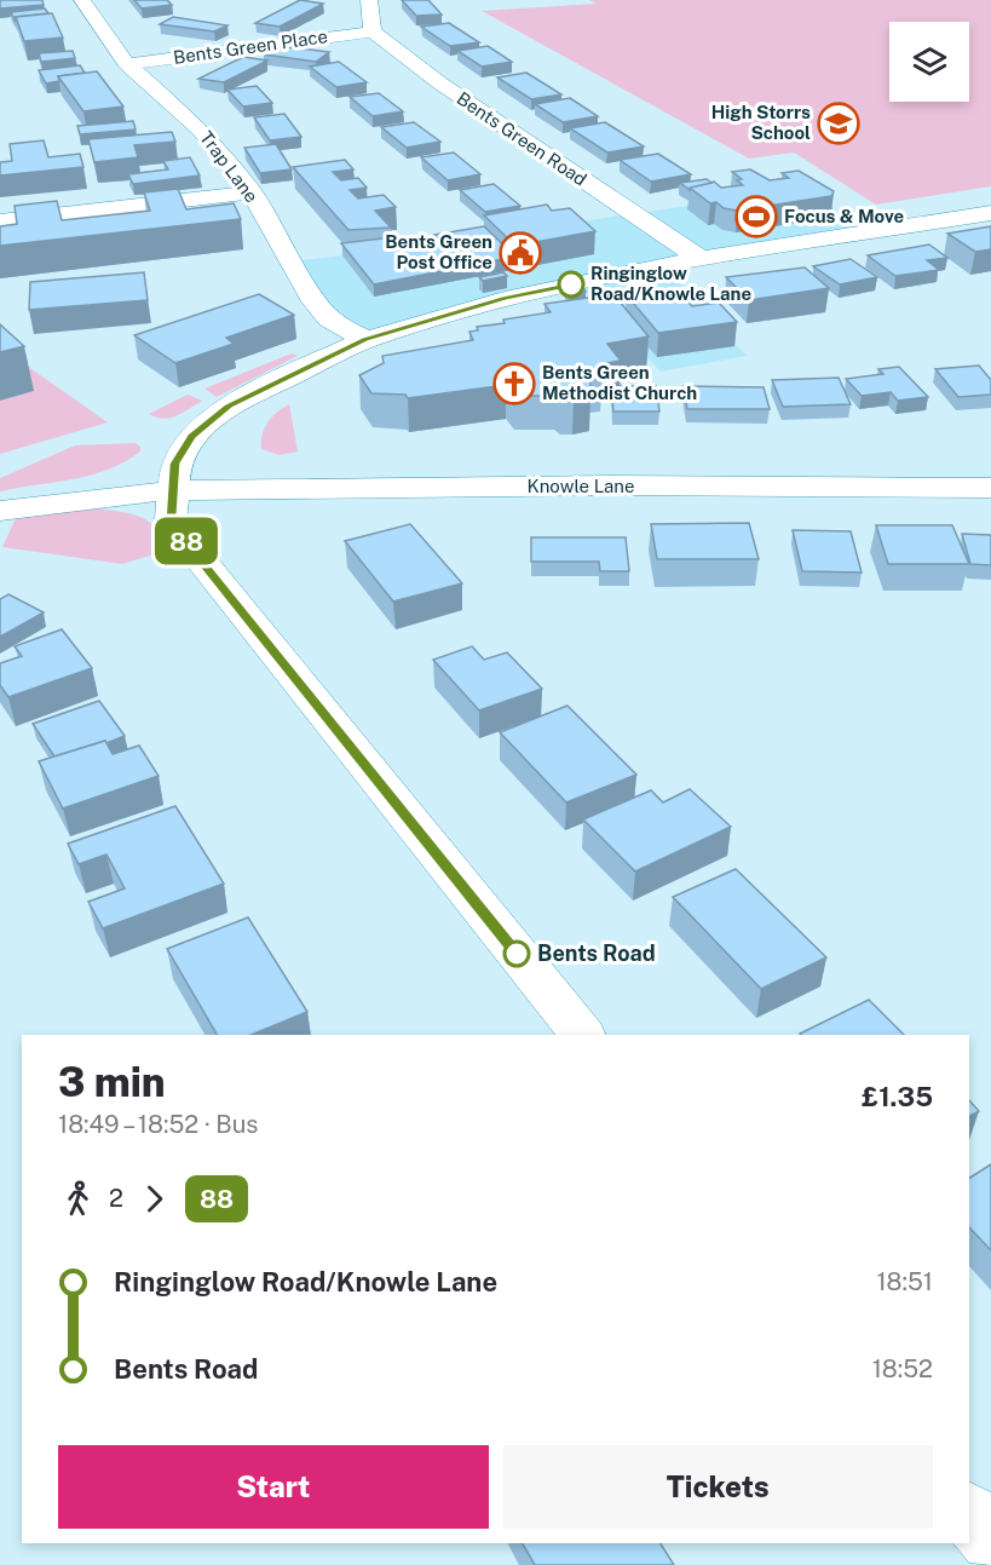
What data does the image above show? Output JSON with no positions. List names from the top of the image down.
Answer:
{
  "streets": {
    "street": [
      "Bents Green Place",
      "Bents Green Road",
      "Trap Lane",
      "Knowle Lane"
    ]
  },
  "crossings": [
    ["Bents Green Place", "Bents Green Road"],
    ["Bents Green Place", "Trap Lane"]
  ],
  "places": {
    "school or university": ["High Storrs School"],
    "sports": ["Focus & Move"],
    "public building": ["Bents Green Post Office"],
    "other": ["Ringinglow Road/Knowle Lane", "Bents Road"],
    "church": ["Bents Green Methodist Church"]
  },
  "lines": ["bus line 88"],
  "page": {
    "on_map": "88",
    "heading": ["3 min", "18:49 – 18:52 · Bus", "£1.35"],
    "legs": ["2", "88"],
    "list": [
      {
        "name": "Ringinglow Road/Knowle Lane",
        "value": "18:51"
      },
      {
        "name": "Bents Road",
        "value": "18:52"
      }
    ],
    "buttons": ["Start", "Tickets"]
  }
}
